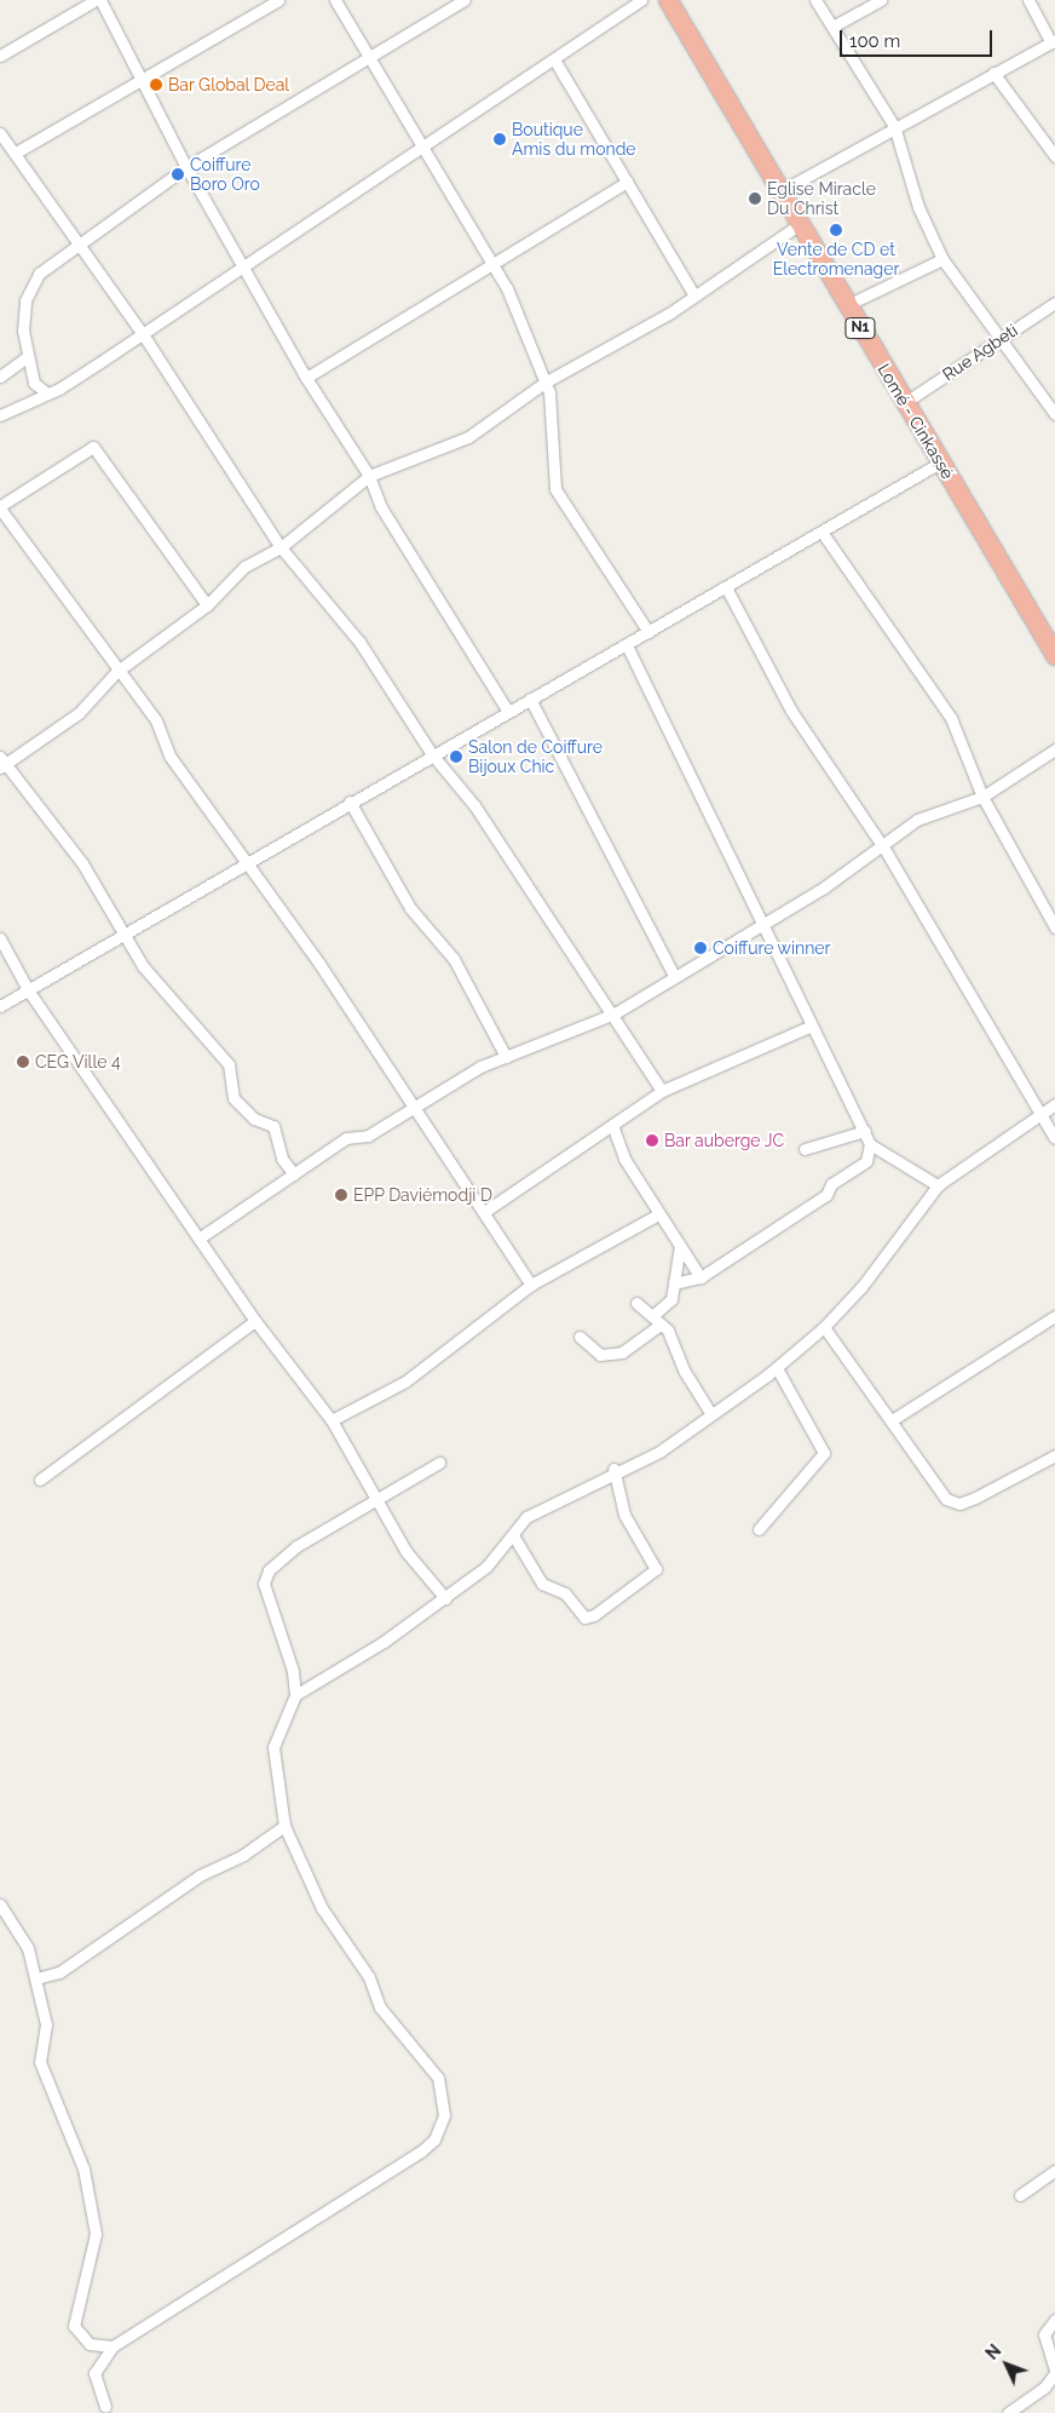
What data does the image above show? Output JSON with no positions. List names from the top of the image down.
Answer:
{
  "streets": {
    "highway": ["N1", "Lomé - Cinkassé"],
    "street": ["Rue Agbeti"]
  },
  "crossings": [
    ["Rue Agbeti", "Lomé - Cinkassé"]
  ],
  "places": [
    "Bar Global Deal",
    "Boutique Amis du monde",
    "Coiffure Boro Oro",
    "Eglise Miracle Du Christ",
    "Vente de CD et Electromenager",
    "Salon de Coiffure Bijoux Chic",
    "Coiffure winner",
    "CEG Ville 4",
    "Bar auberge JC",
    "EPP Daviémodji D"
  ],
  "scale_bar": "100 m",
  "north": "top left"
}
